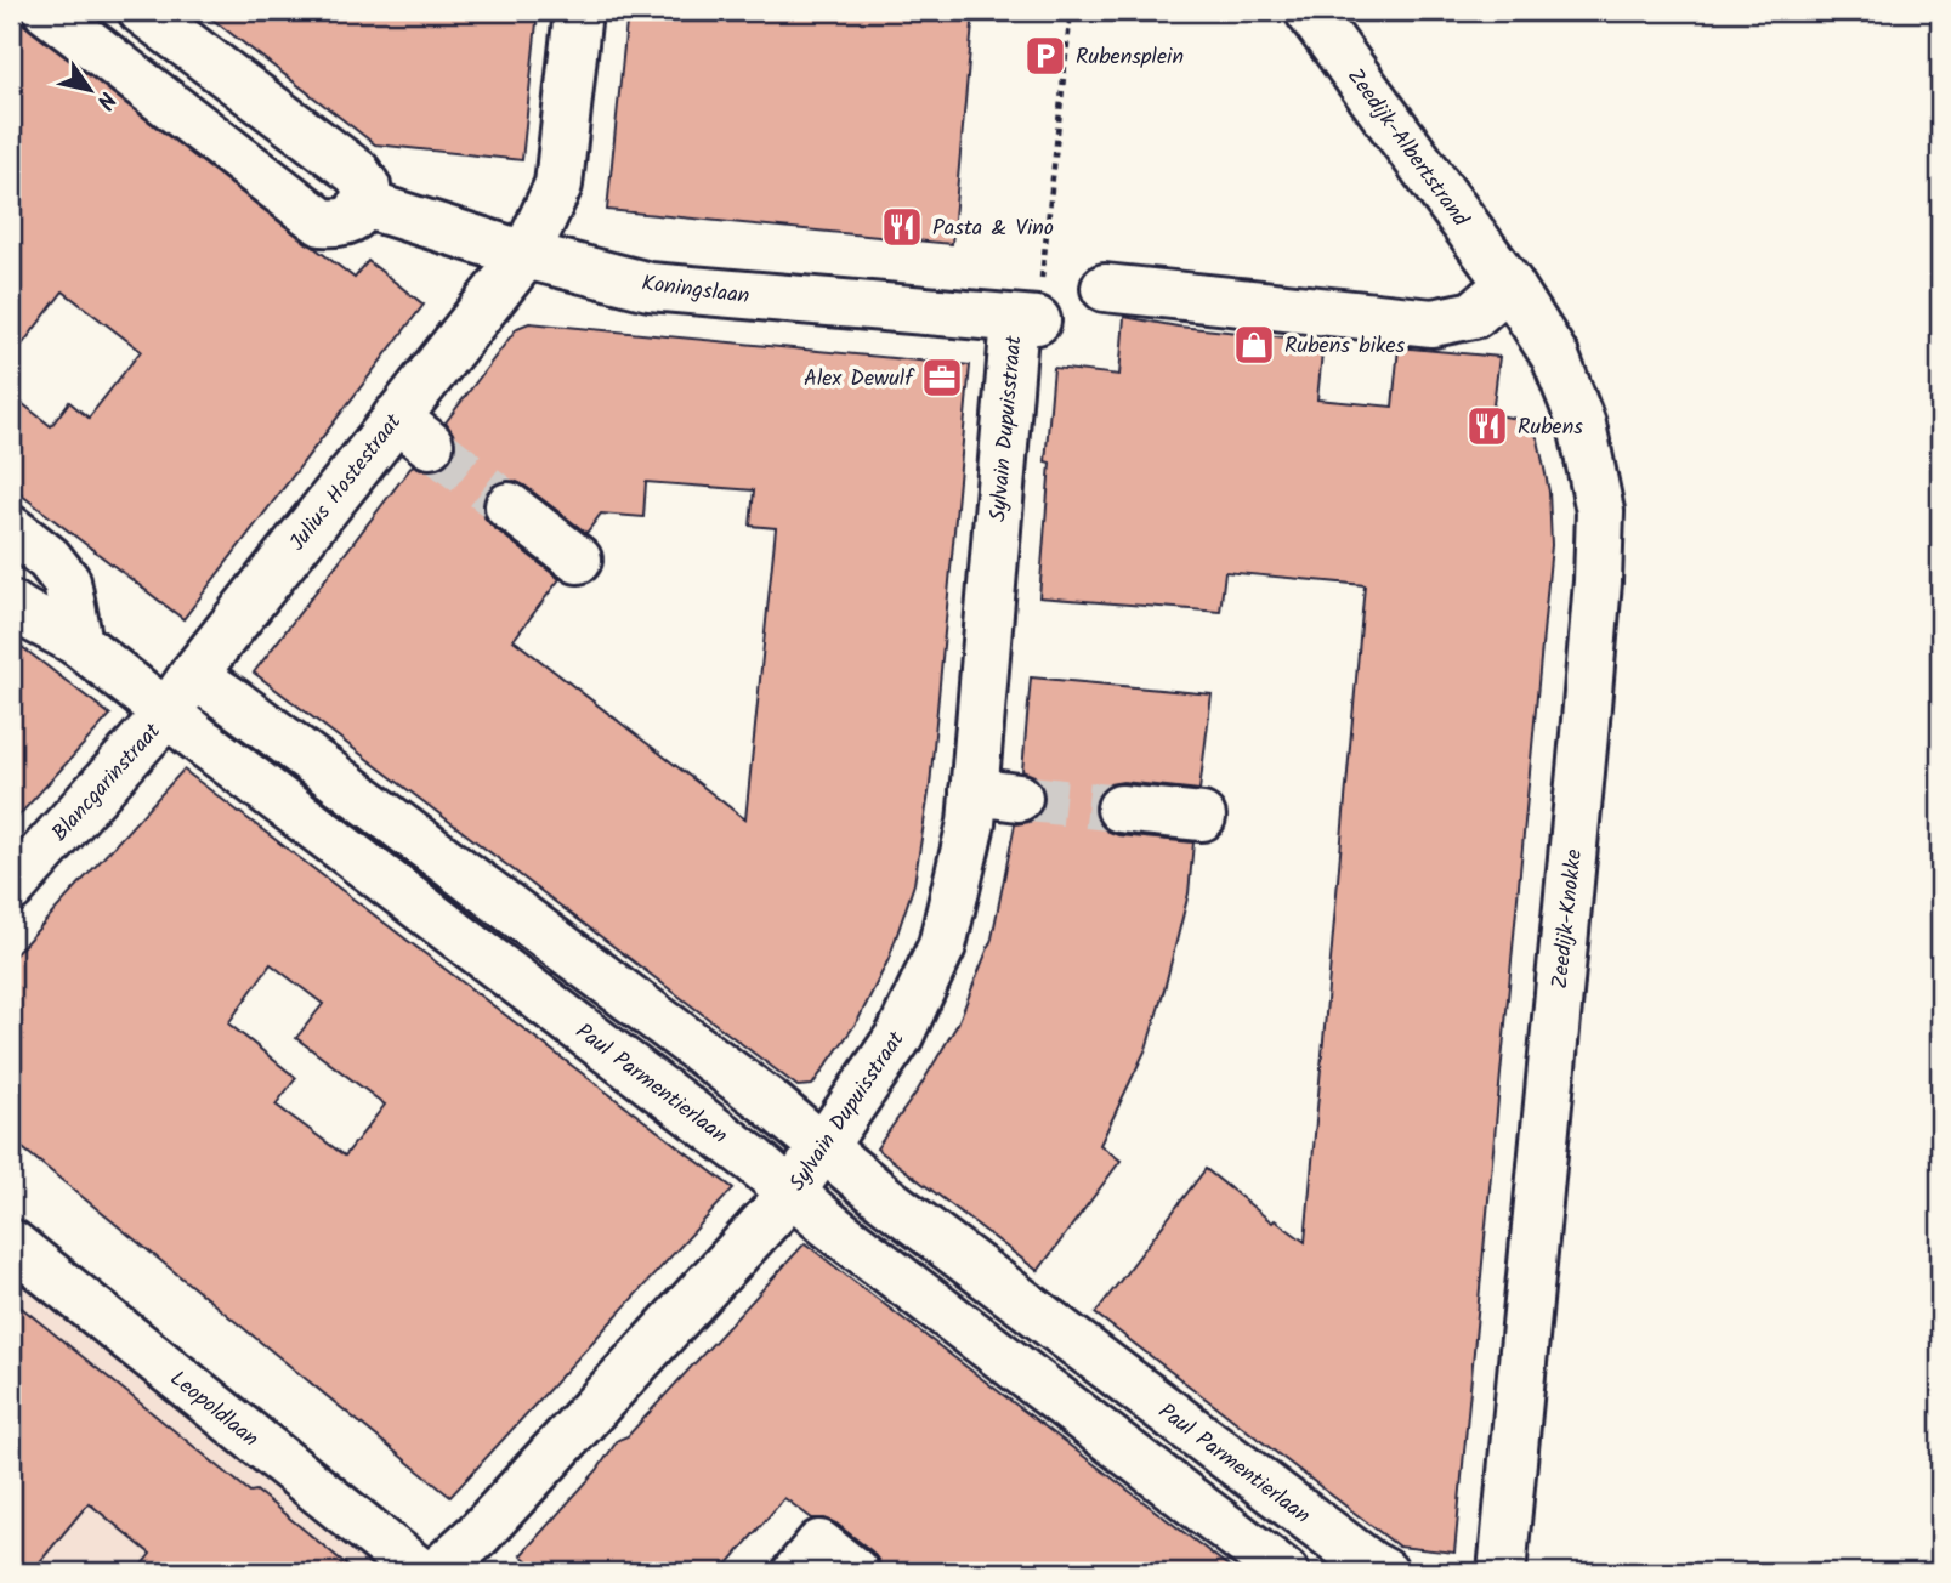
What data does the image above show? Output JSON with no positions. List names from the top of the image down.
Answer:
{
  "streets": {
    "street": [
      "Zeedijk-Albertstrand",
      "Koningslaan",
      "Sylvain Dupuisstraat",
      "Julius Hostestraat",
      "Blancgarinstraat",
      "Zeedijk-Knokke",
      "Paul Parmentierlaan",
      "Leopoldlaan"
    ]
  },
  "crossings": [
    ["Zeedijk-Albertstrand", "Zeedijk-Knokke"],
    ["Koningslaan", "Sylvain Dupuisstraat"],
    ["Koningslaan", "Julius Hostestraat"],
    ["Sylvain Dupuisstraat", "Paul Parmentierlaan"],
    ["Julius Hostestraat", "Blancgarinstraat"],
    ["Julius Hostestraat", "Paul Parmentierlaan"],
    ["Blancgarinstraat", "Paul Parmentierlaan"]
  ],
  "places": {
    "parking": ["Rubensplein"],
    "restaurant": ["Pasta & Vino", "Rubens"],
    "shop": ["Rubens bikes"],
    "office": ["Alex Dewulf"]
  },
  "north": "bottom right"
}
